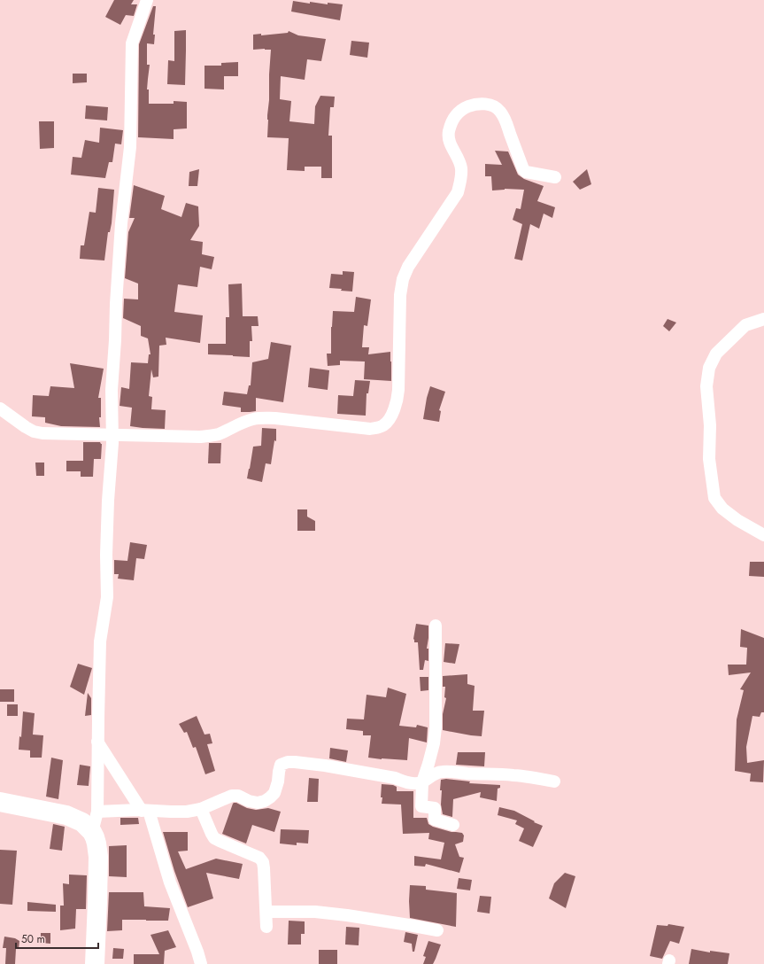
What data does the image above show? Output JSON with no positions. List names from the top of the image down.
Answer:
{
  "scale_bar": "50 m"
}
